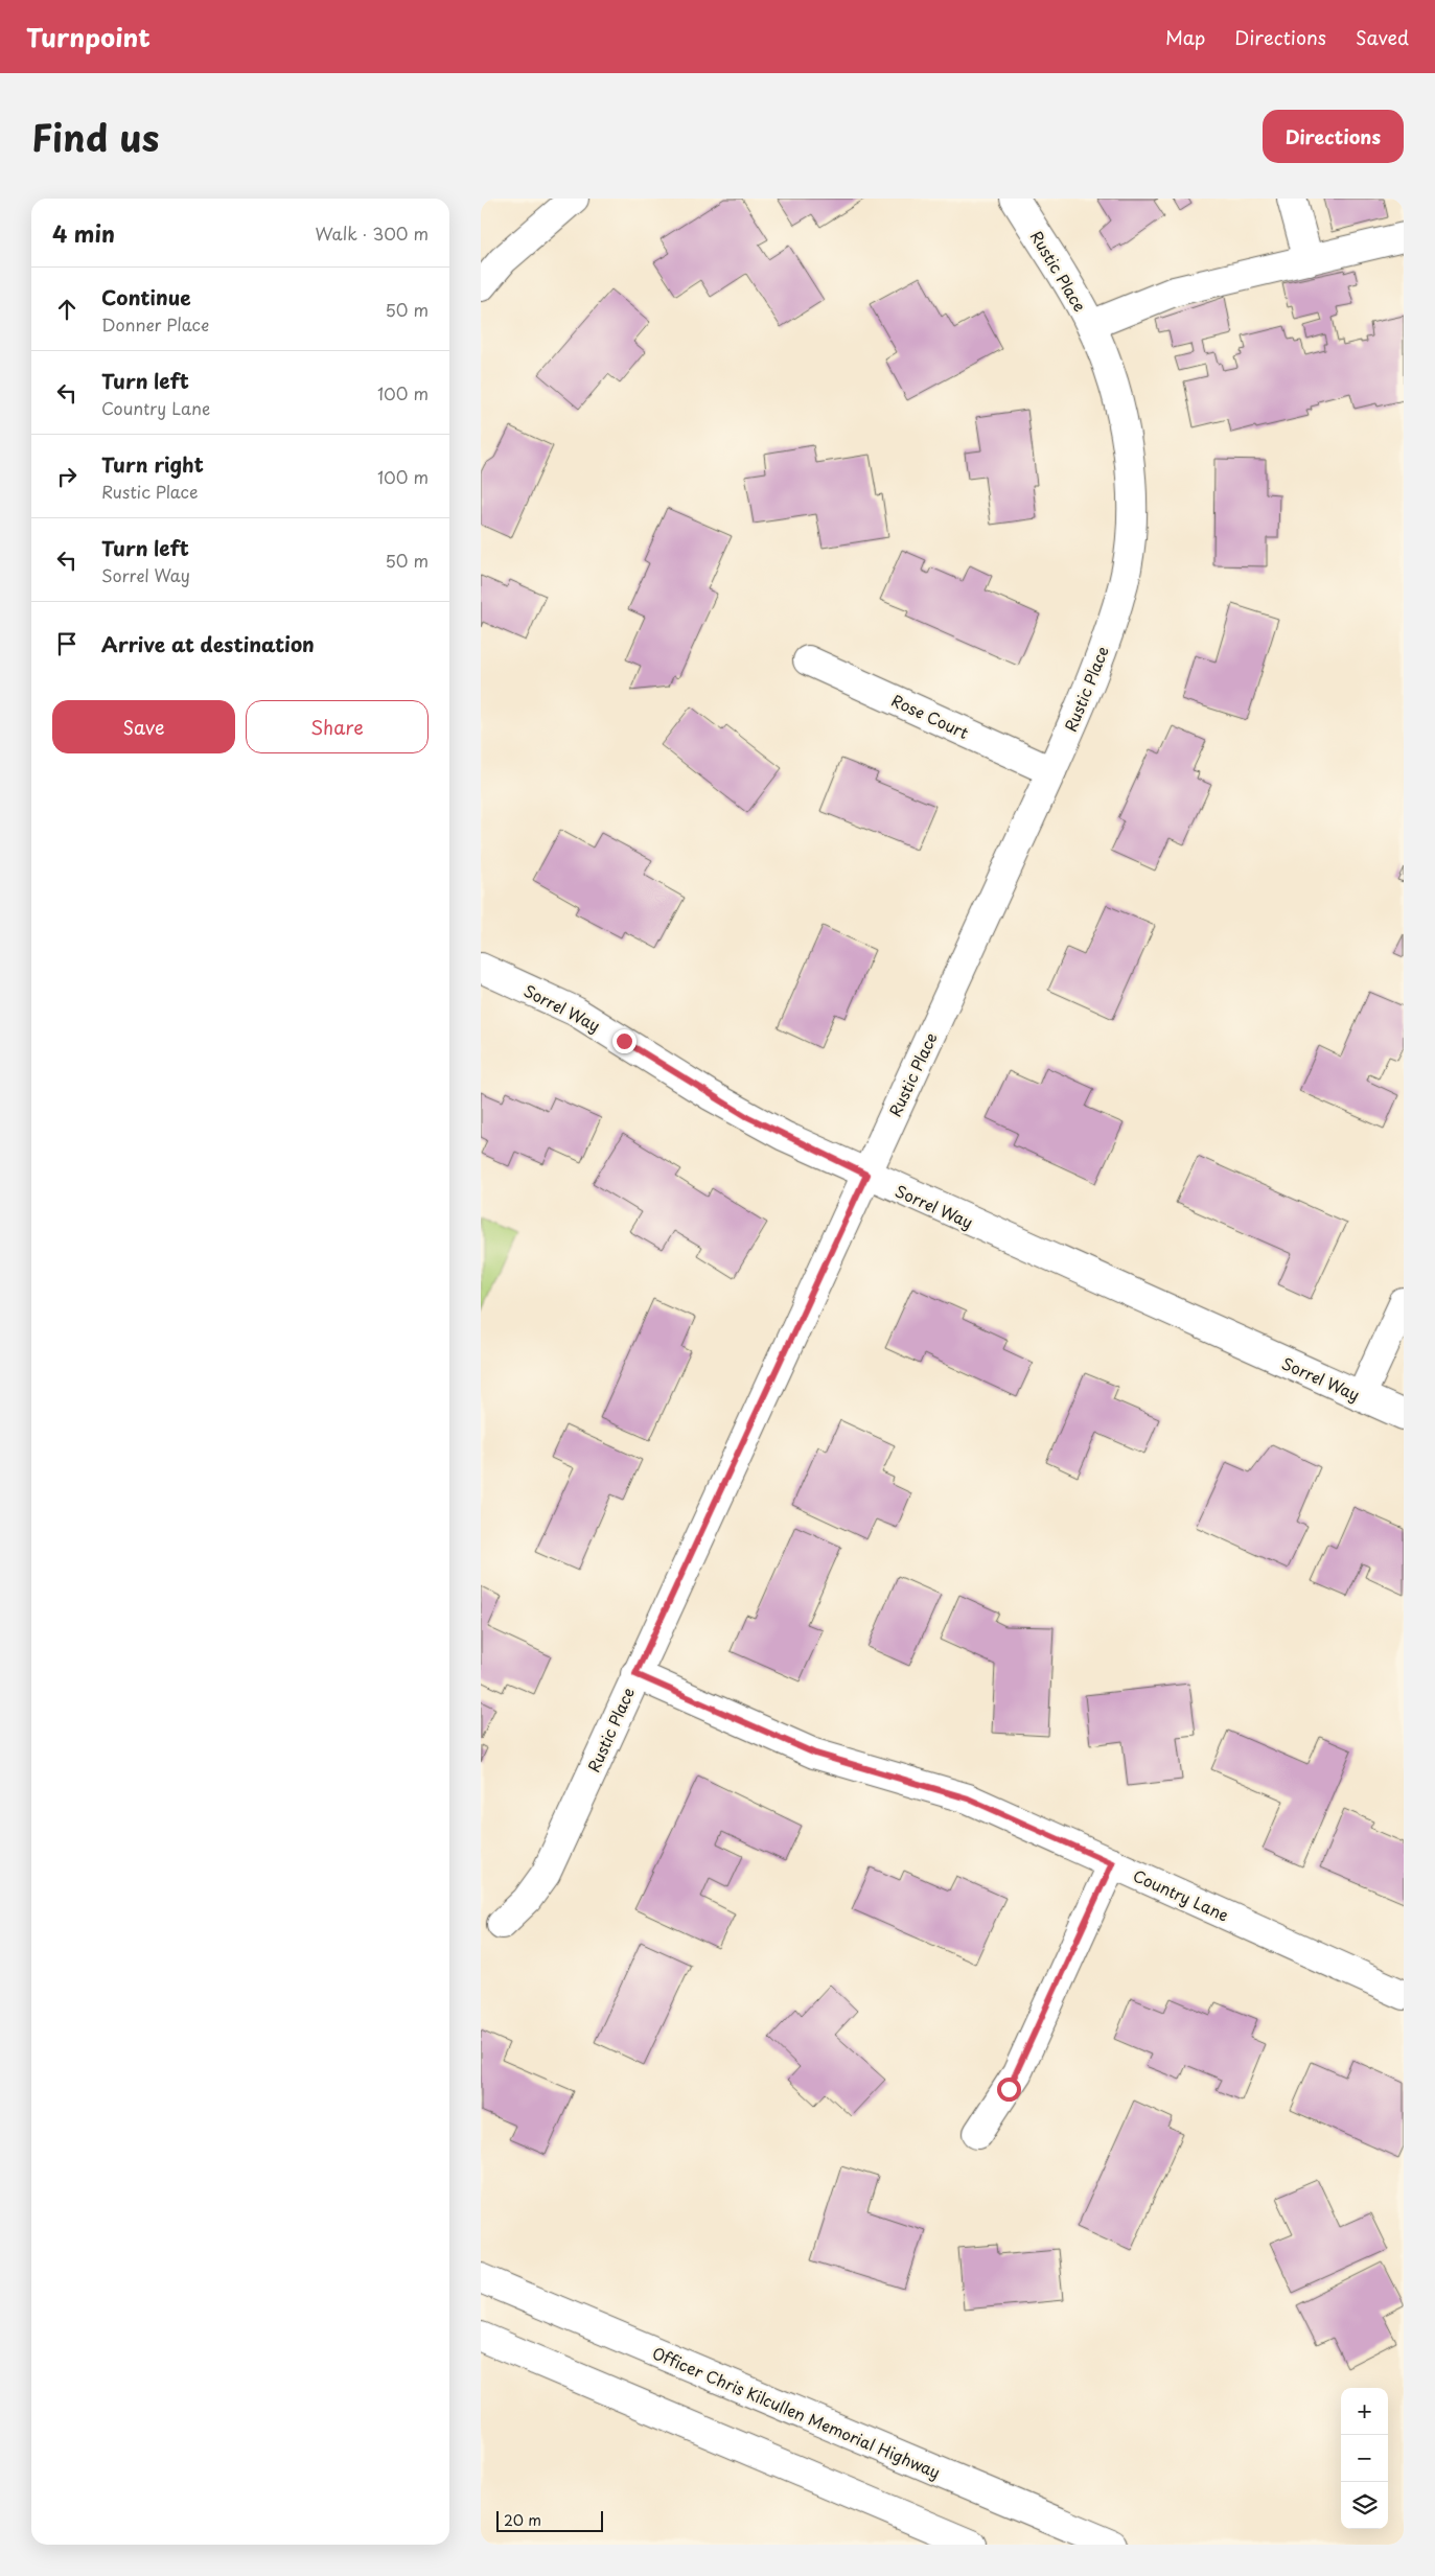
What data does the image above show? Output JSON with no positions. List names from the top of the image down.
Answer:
{
  "streets": {
    "main road": [
      "Rustic Place",
      "Rose Court",
      "Sorrel Way",
      "Country Lane",
      "Officer Chris Kilcullen Memorial Highway"
    ]
  },
  "crossings": [
    ["Rustic Place", "Rose Court"],
    ["Rustic Place", "Sorrel Way"],
    ["Rustic Place", "Country Lane"]
  ],
  "scale_bar": "20 m",
  "page": {
    "header": "Turnpoint",
    "nav": ["Map", "Directions", "Saved"],
    "title": "Find us",
    "buttons": [
      "Directions",
      ["Save", "Share"]
    ],
    "heading": ["4 min", "Walk · 300 m"],
    "list": [
      ["Continue", "Donner Place", "50 m"],
      ["Turn left", "Country Lane", "100 m"],
      ["Turn right", "Rustic Place", "100 m"],
      ["Turn left", "Sorrel Way", "50 m"],
      "Arrive at destination"
    ],
    "map_buttons": ["+", "−"],
    "scale": "20 m"
  }
}
